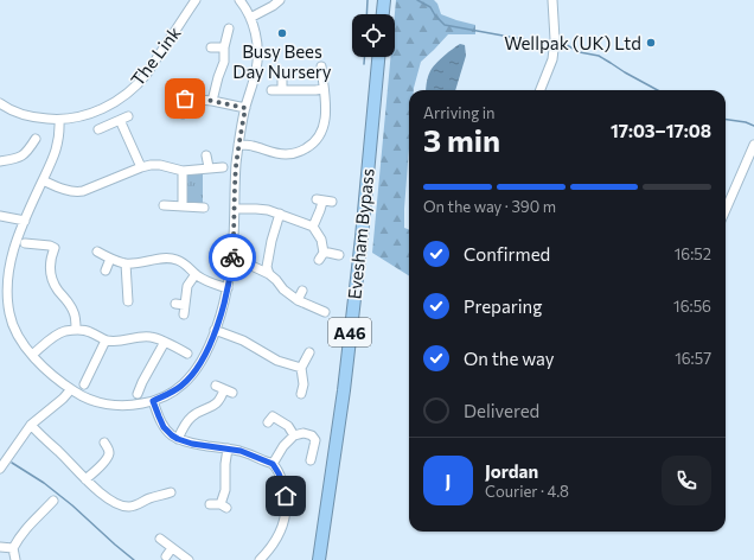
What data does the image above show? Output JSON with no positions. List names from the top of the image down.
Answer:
{
  "streets": {
    "highway": ["Evesham Bypass", "A46"],
    "street": ["The Link"]
  },
  "places": ["Busy Bees Day Nursery", "Wellpak (UK) Ltd"],
  "page": {
    "heading": ["3 min", "Arriving in", "17:03–17:08"],
    "panel": ["Jordan", "Courier · 4.8"],
    "bar": "On the way · 390 m",
    "list": [
      ["Confirmed", "16:52"],
      ["Preparing", "16:56"],
      ["On the way", "16:57"],
      "Delivered"
    ],
    "round": "J"
  }
}
